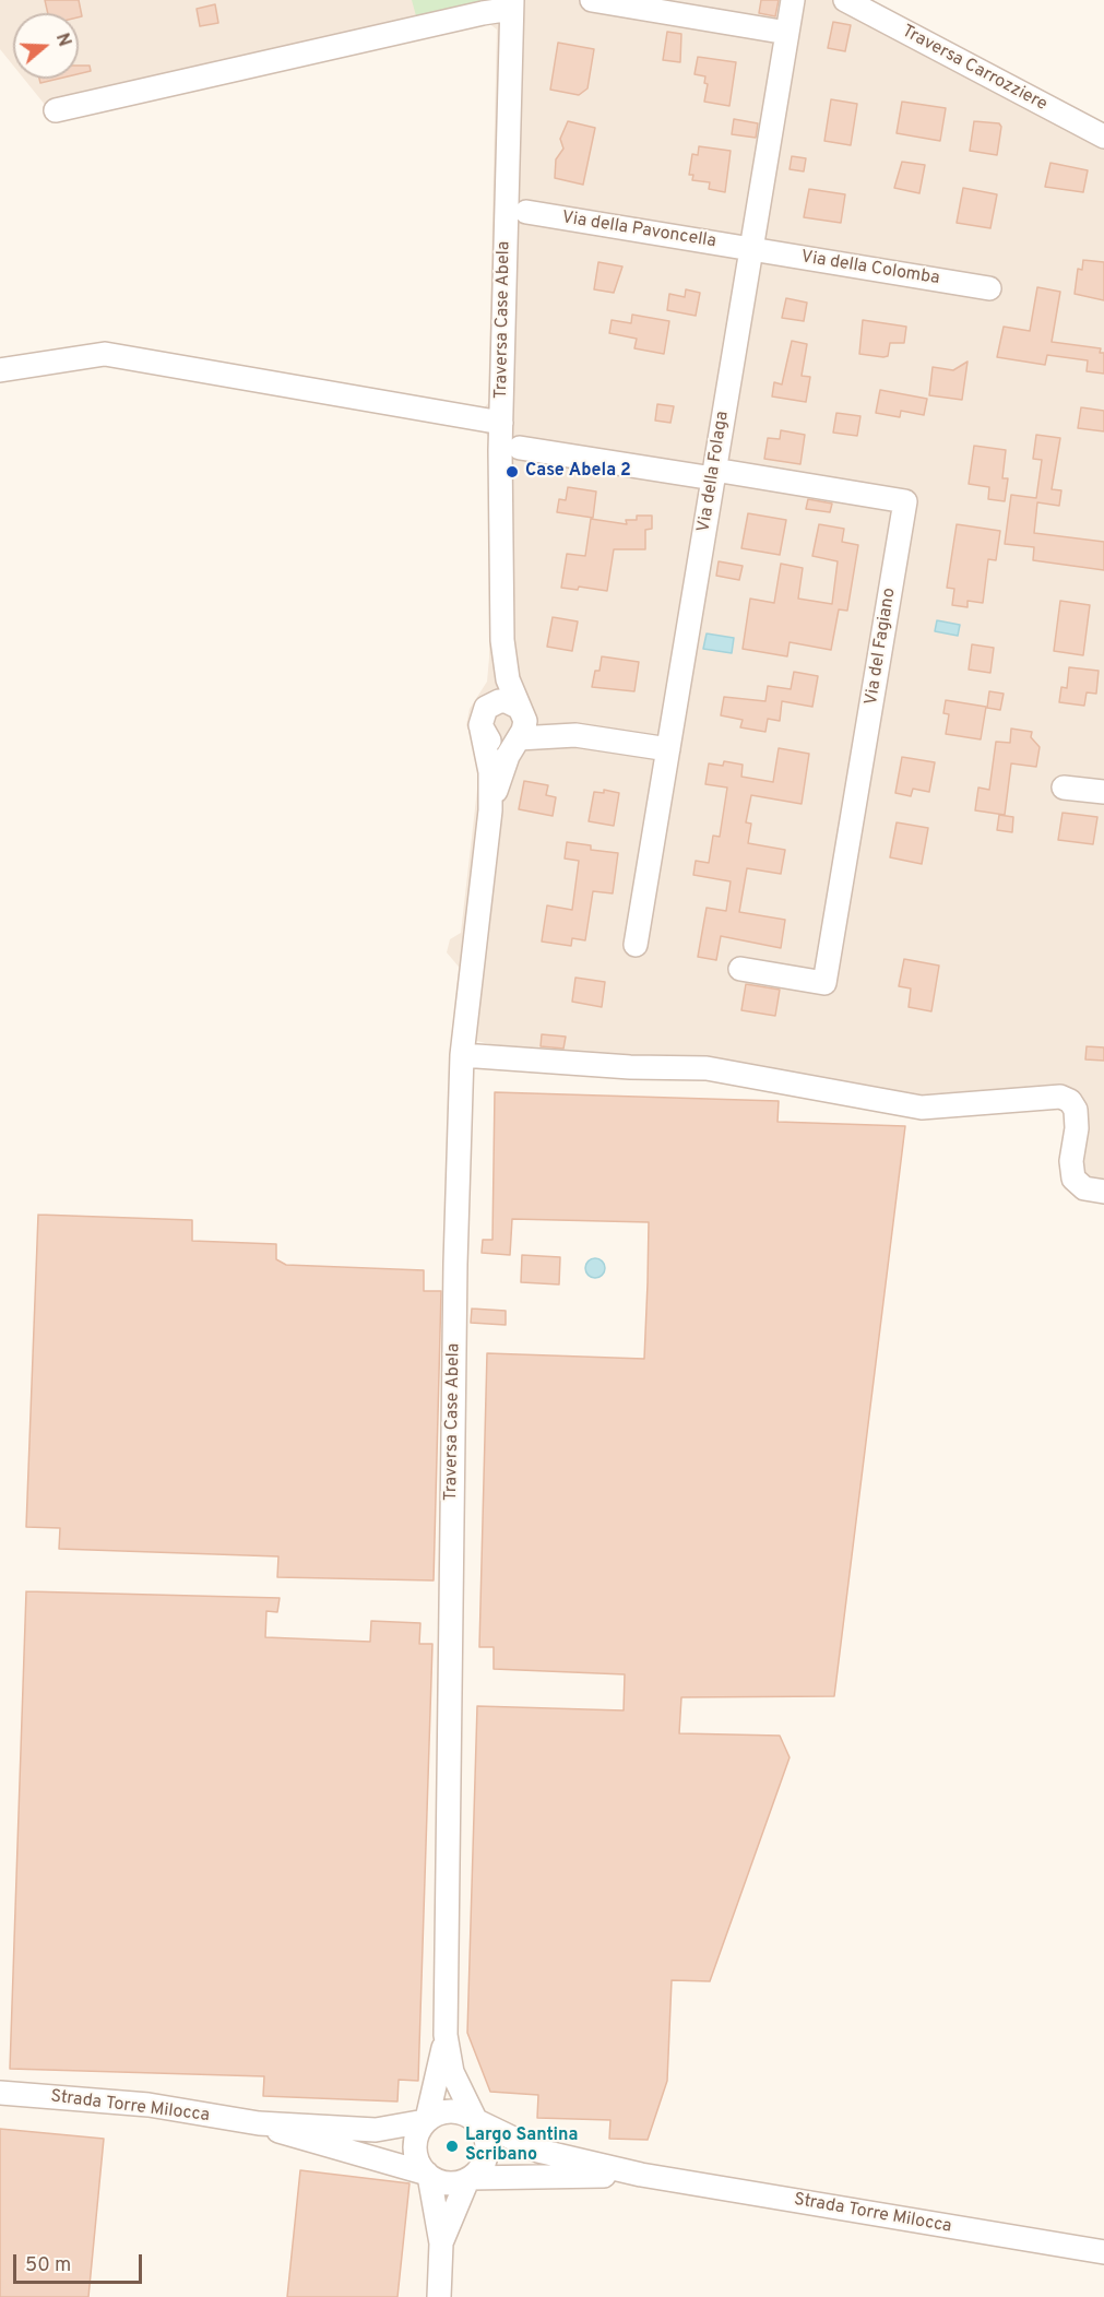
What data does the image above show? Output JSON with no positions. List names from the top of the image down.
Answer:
{
  "streets": {
    "street": [
      "Traversa Carrozziere",
      "Via della Pavoncella",
      "Via della Colomba",
      "Traversa Case Abela",
      "Via della Folaga",
      "Via del Fagiano",
      "Strada Torre Milocca"
    ]
  },
  "crossings": [
    ["Via della Pavoncella", "Via della Colomba"],
    ["Via della Pavoncella", "Via della Folaga"],
    ["Via della Colomba", "Via della Folaga"],
    ["Via della Folaga", "Via del Fagiano"]
  ],
  "places": ["Case Abela 2", "Largo Santina Scribano"],
  "scale_bar": "50 m",
  "north": "right"
}
